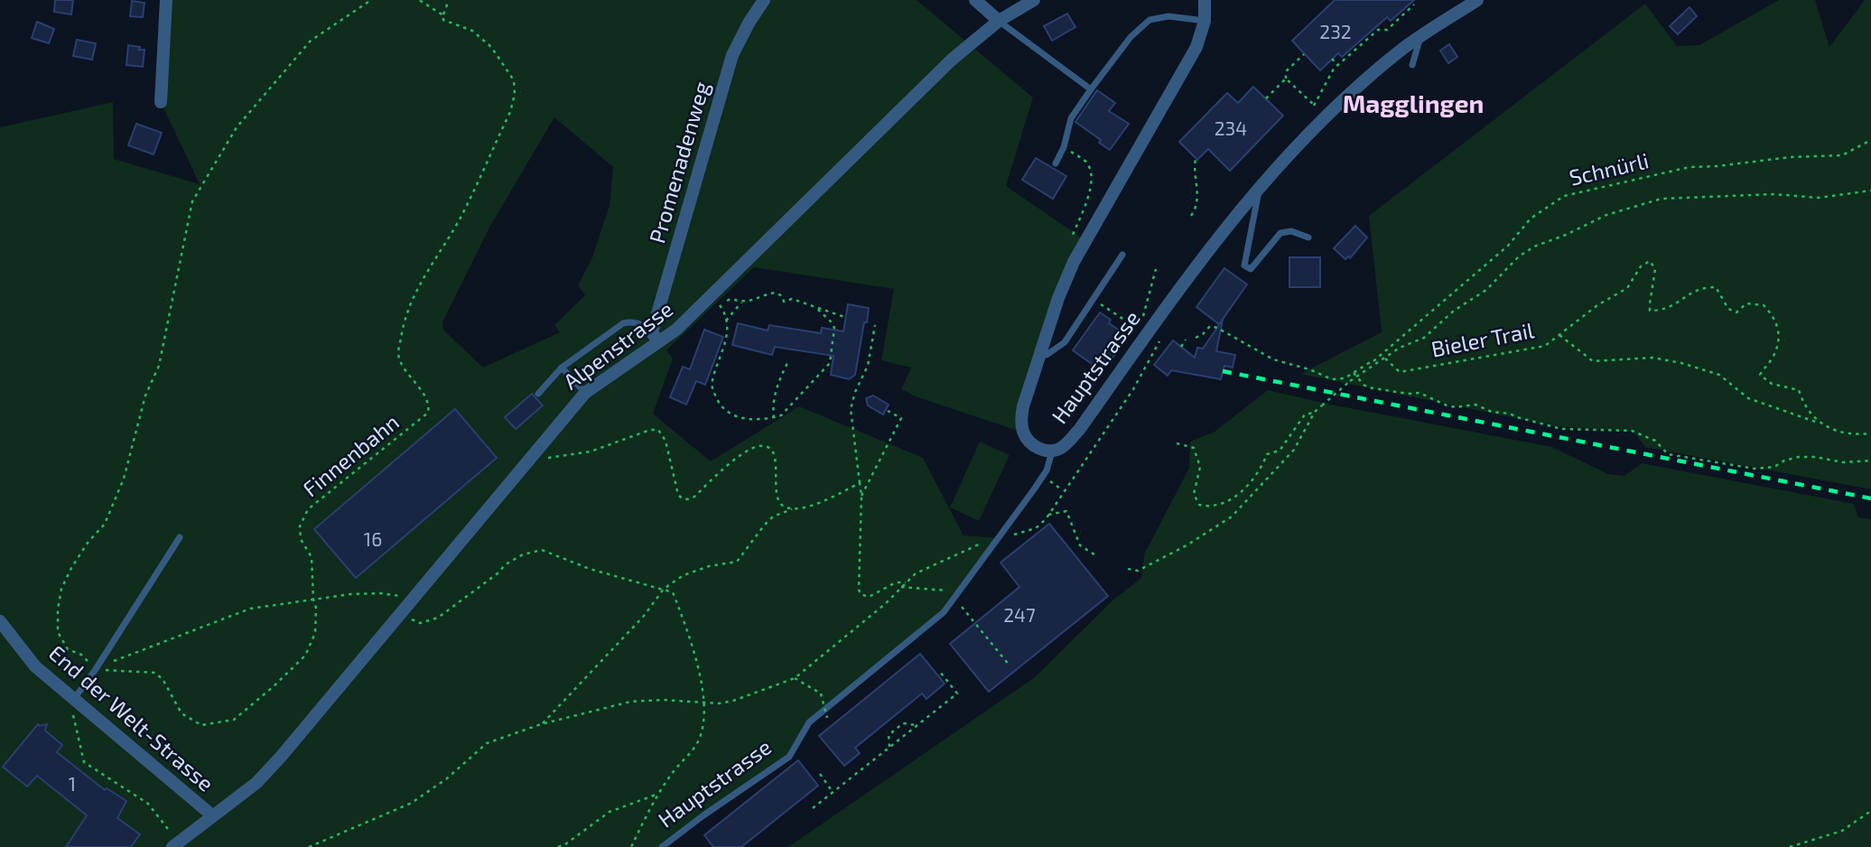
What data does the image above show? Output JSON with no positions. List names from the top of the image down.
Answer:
{
  "streets": {
    "street": [
      "Promenadenweg",
      "Alpenstrasse",
      "Hauptstrasse",
      "End der Welt-Strasse"
    ],
    "path": ["Schnürli", "Bieler Trail", "Finnenbahn"]
  },
  "crossings": [
    ["Promenadenweg", "Alpenstrasse"],
    ["Alpenstrasse", "End der Welt-Strasse"]
  ],
  "districts": ["Magglingen"],
  "house_numbers": [
    "232",
    "234",
    "16",
    "247",
    "1"
  ]
}
